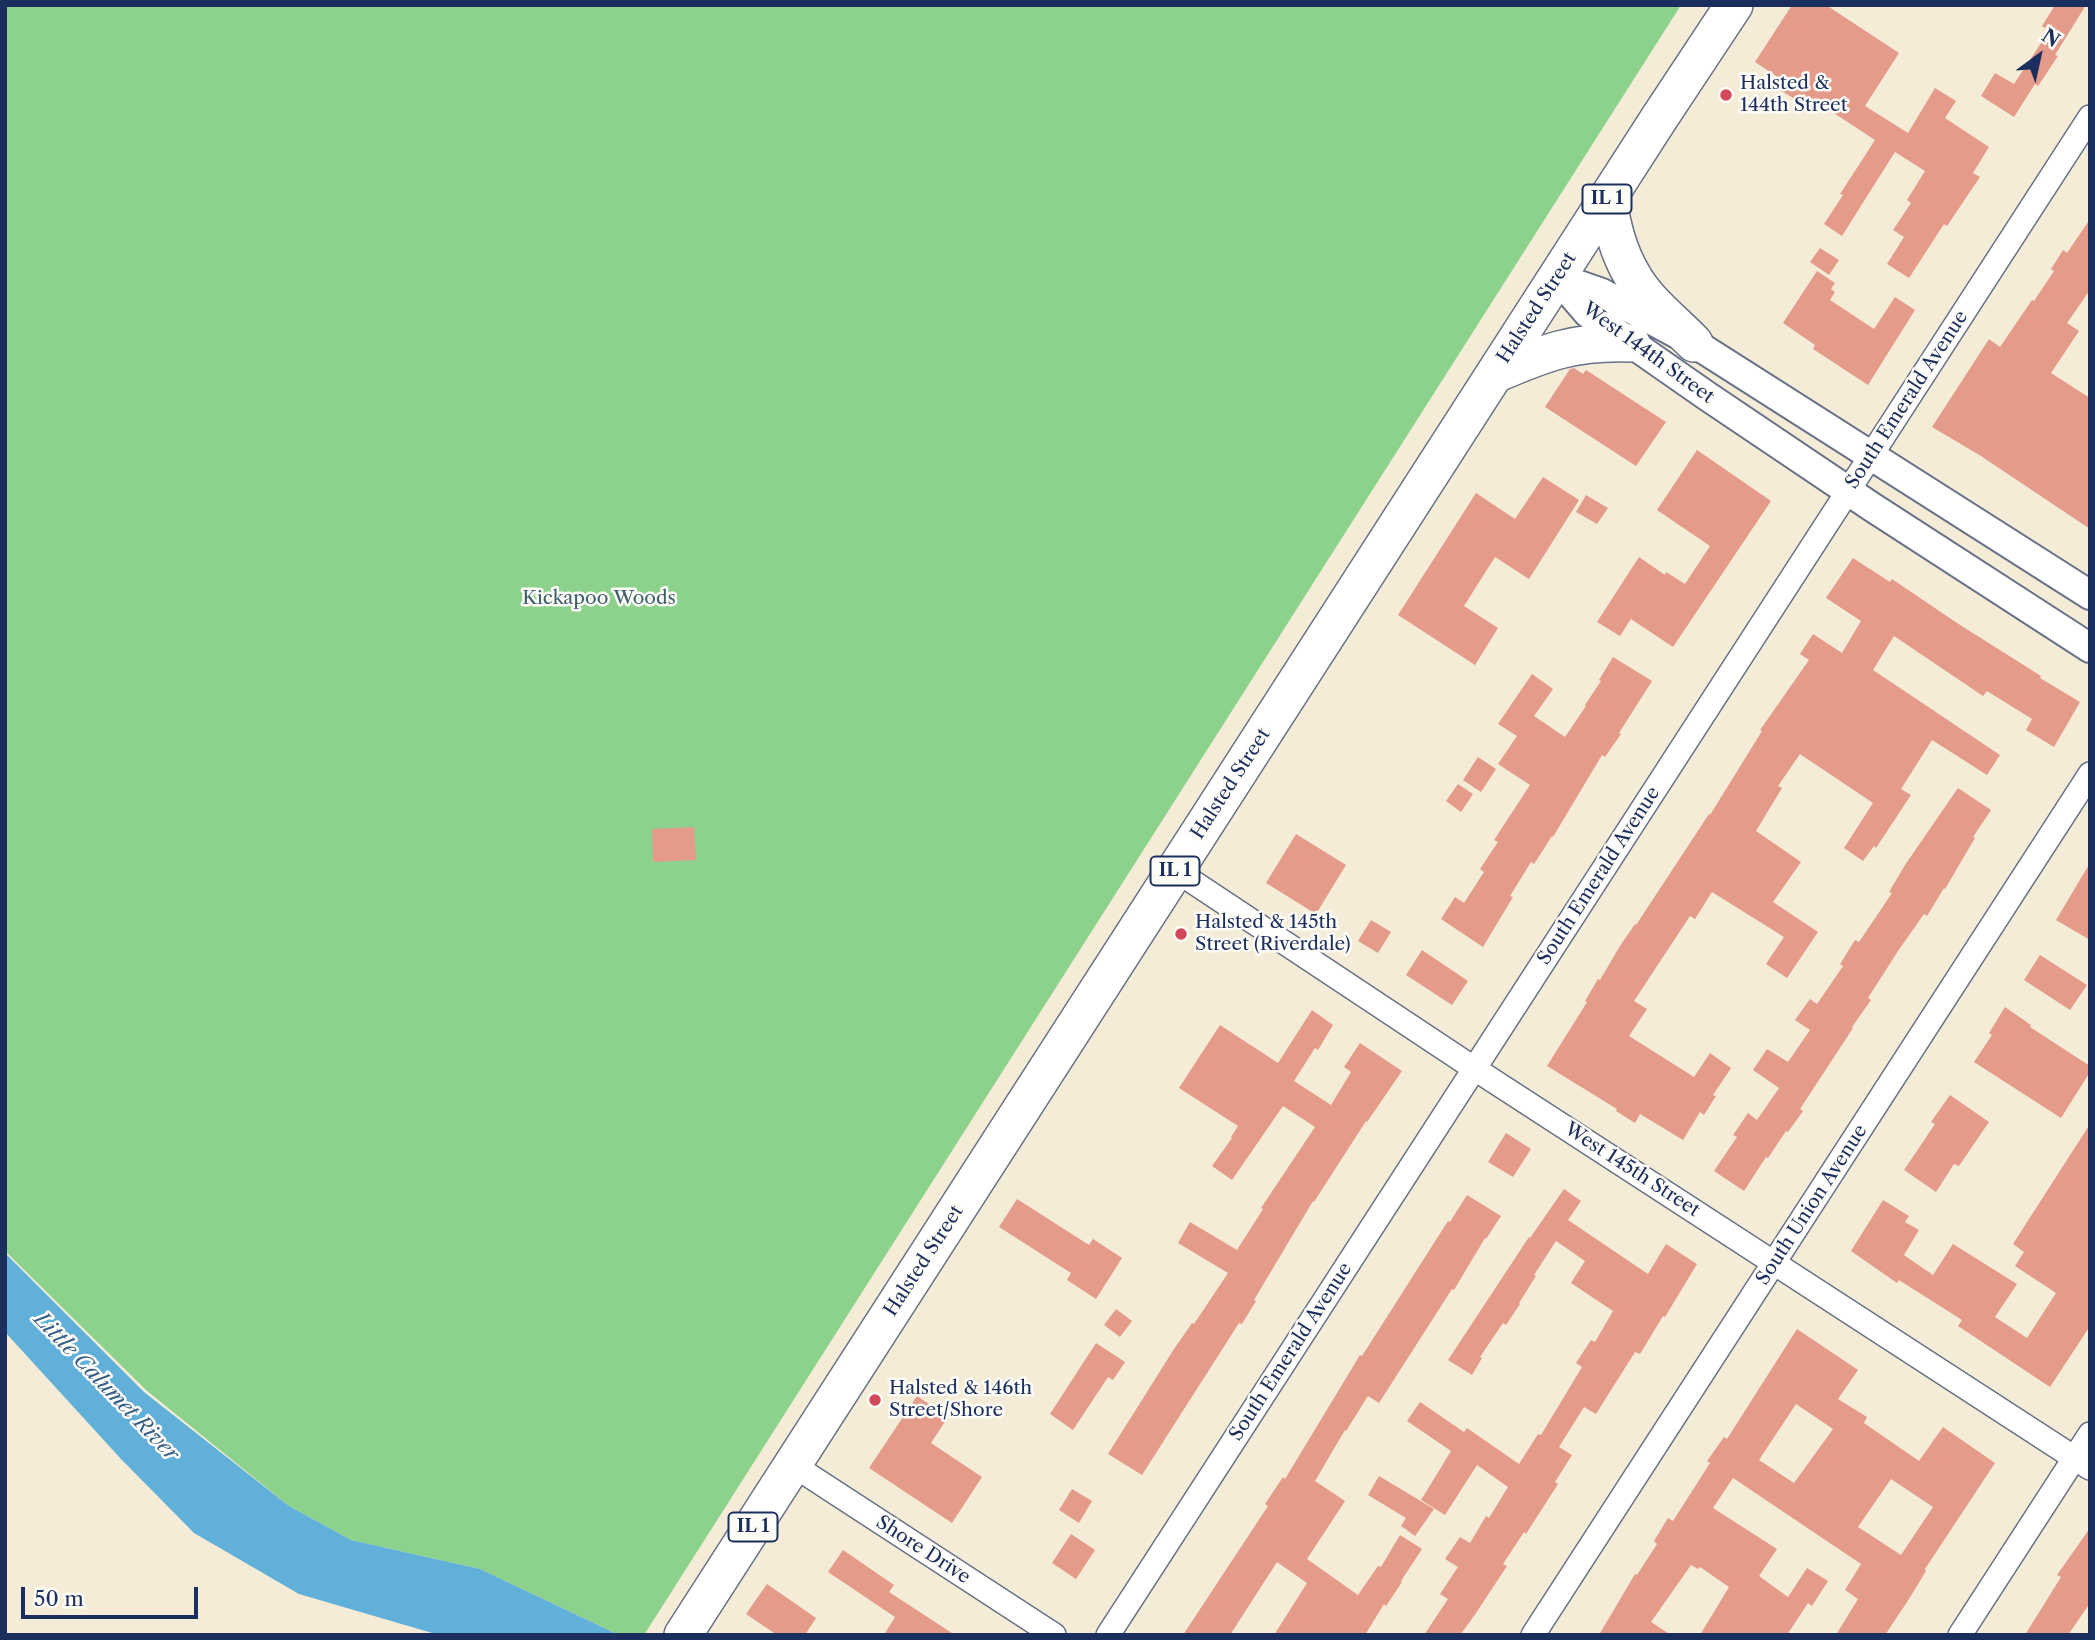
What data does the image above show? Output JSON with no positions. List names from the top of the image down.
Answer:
{
  "streets": {
    "main road": ["IL 1", "Halsted Street"],
    "street": [
      "West 144th Street",
      "South Emerald Avenue",
      "West 145th Street",
      "South Union Avenue",
      "Shore Drive"
    ]
  },
  "crossings": [
    ["Halsted Street", "West 144th Street"],
    ["Halsted Street", "West 145th Street"],
    ["Halsted Street", "Shore Drive"],
    ["West 144th Street", "South Emerald Avenue"],
    ["South Emerald Avenue", "West 145th Street"],
    ["West 145th Street", "South Union Avenue"]
  ],
  "water": ["Little Calumet River"],
  "parks": ["Kickapoo Woods"],
  "places": ["Halsted & 144th Street", "Halsted & 145th Street (Riverdale)", "Halsted & 146th Street/Shore"],
  "scale_bar": "50 m",
  "north": "top right"
}
